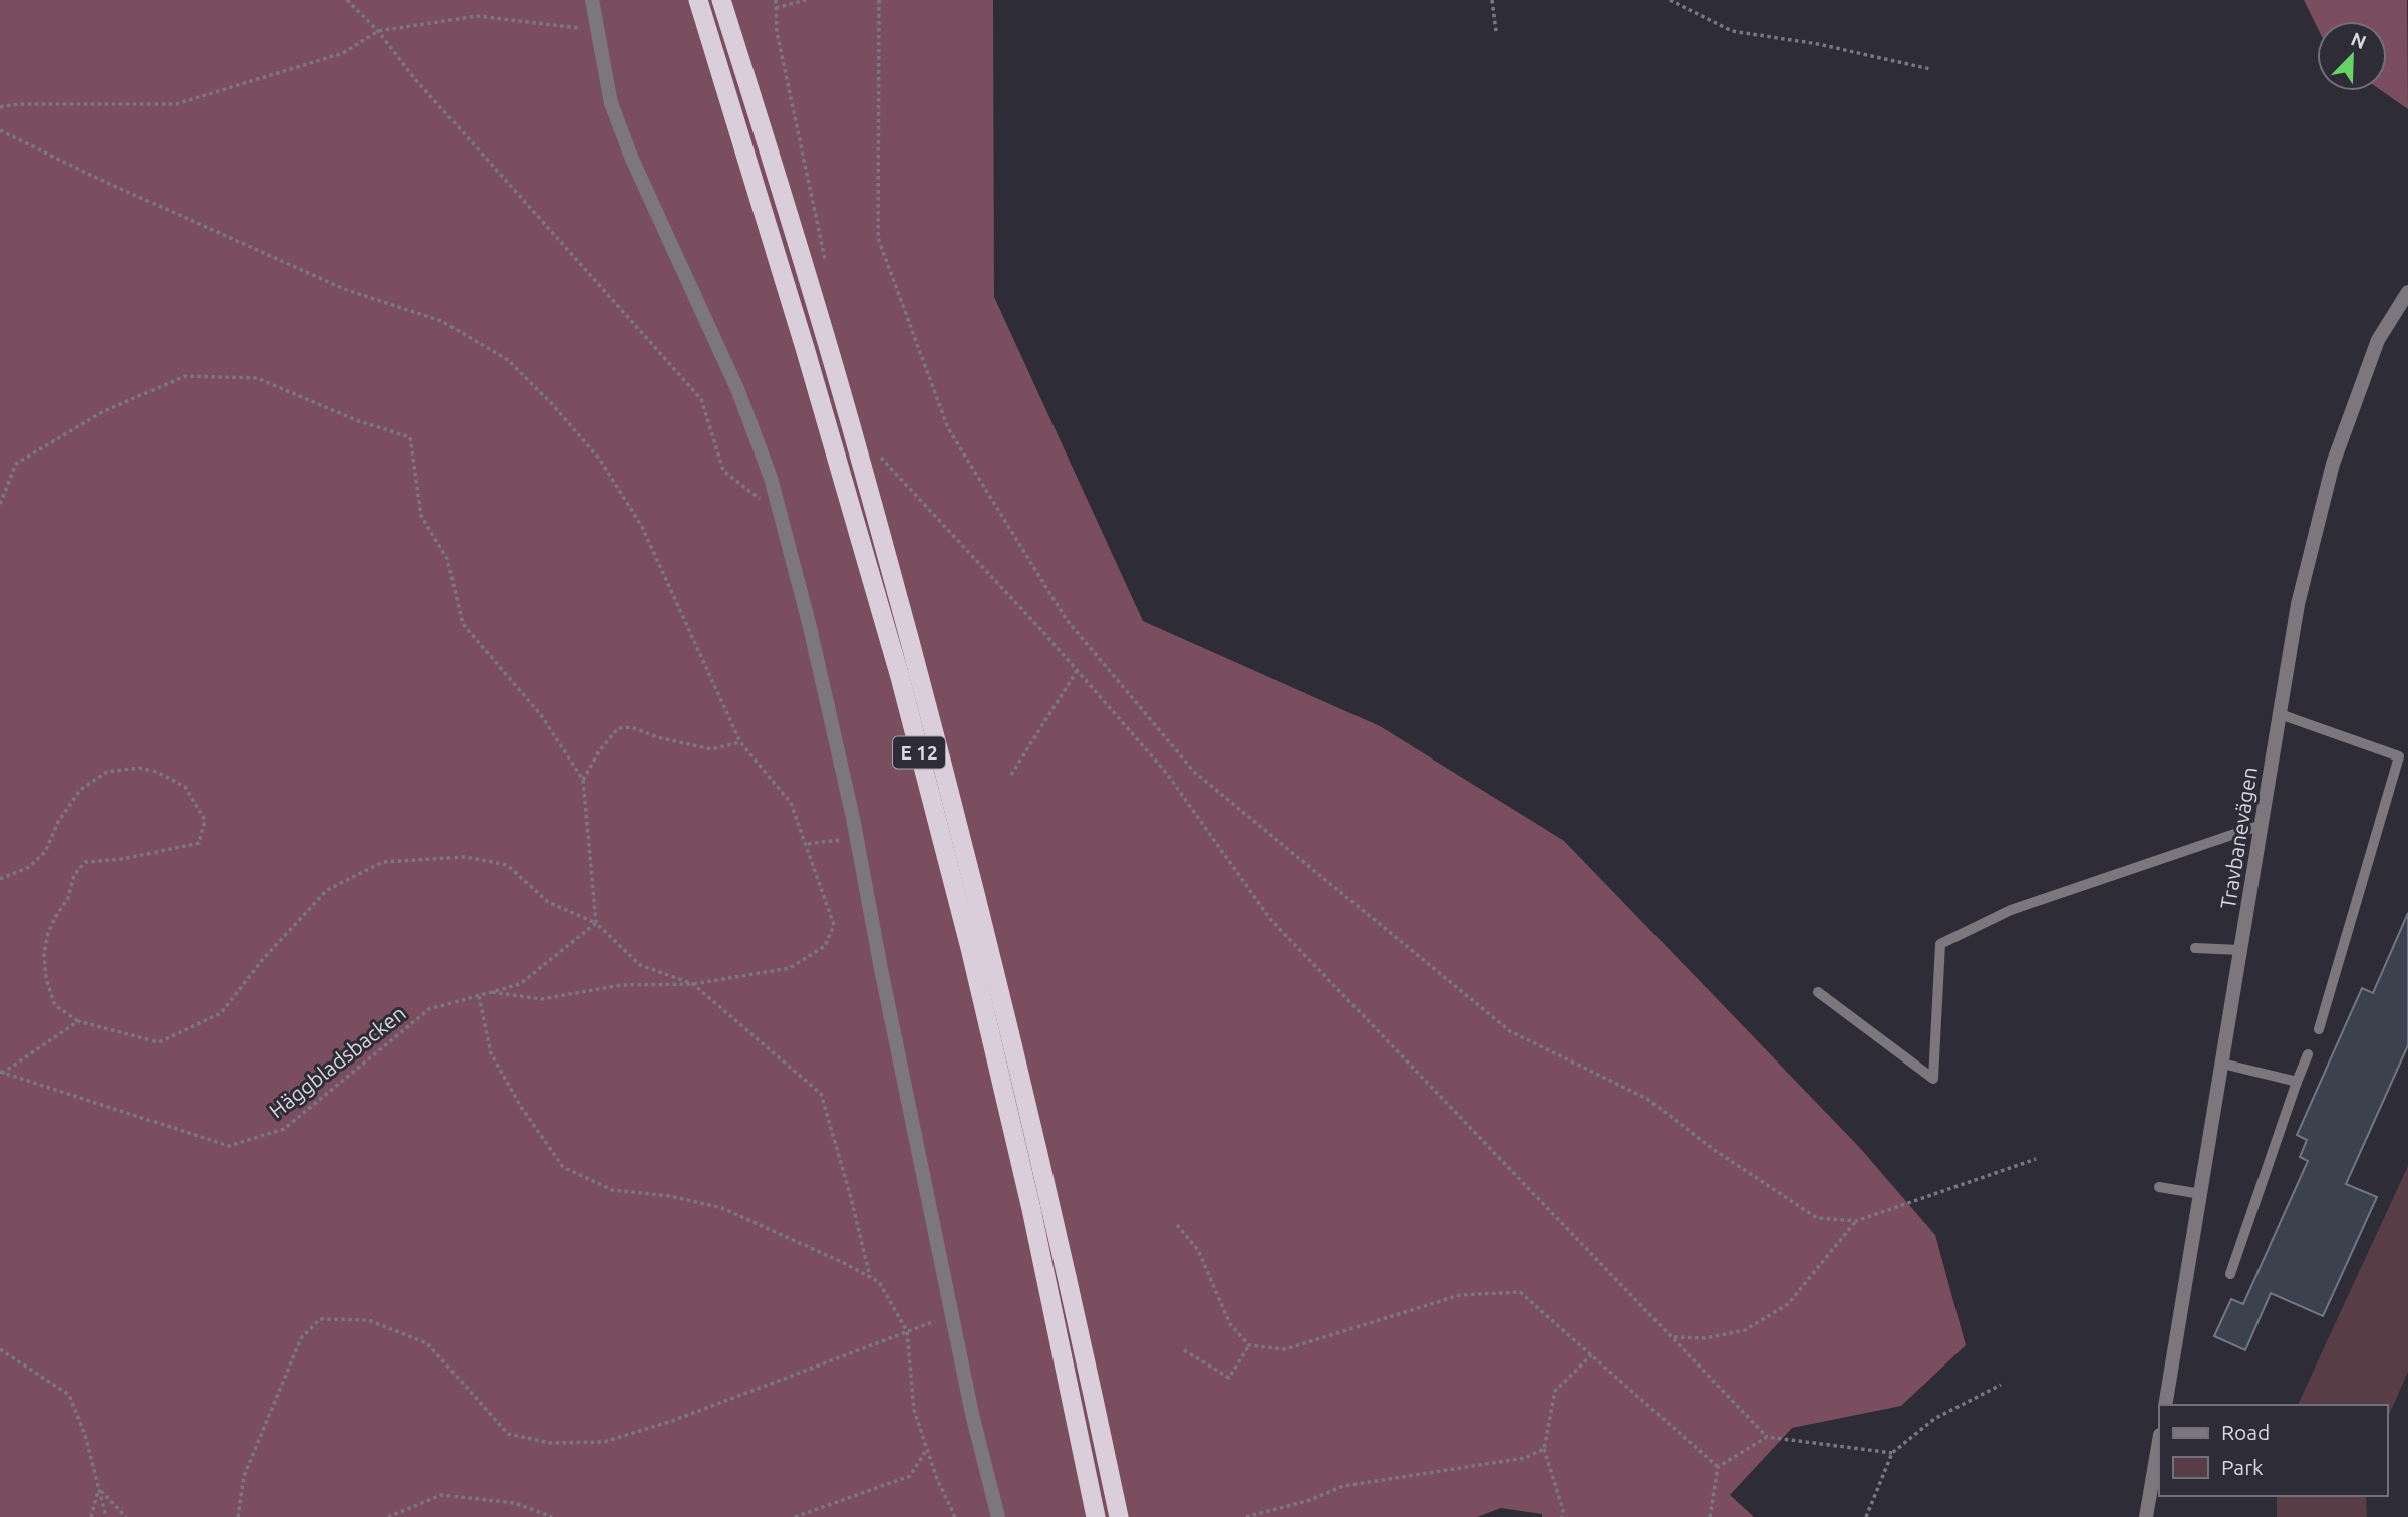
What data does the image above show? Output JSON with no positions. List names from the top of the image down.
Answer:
{
  "streets": {
    "highway": ["E 12"],
    "street": ["Travbanevägen"],
    "path": ["Häggbladsbacken"]
  },
  "legend": ["Road", "Park"],
  "north": "top right"
}
